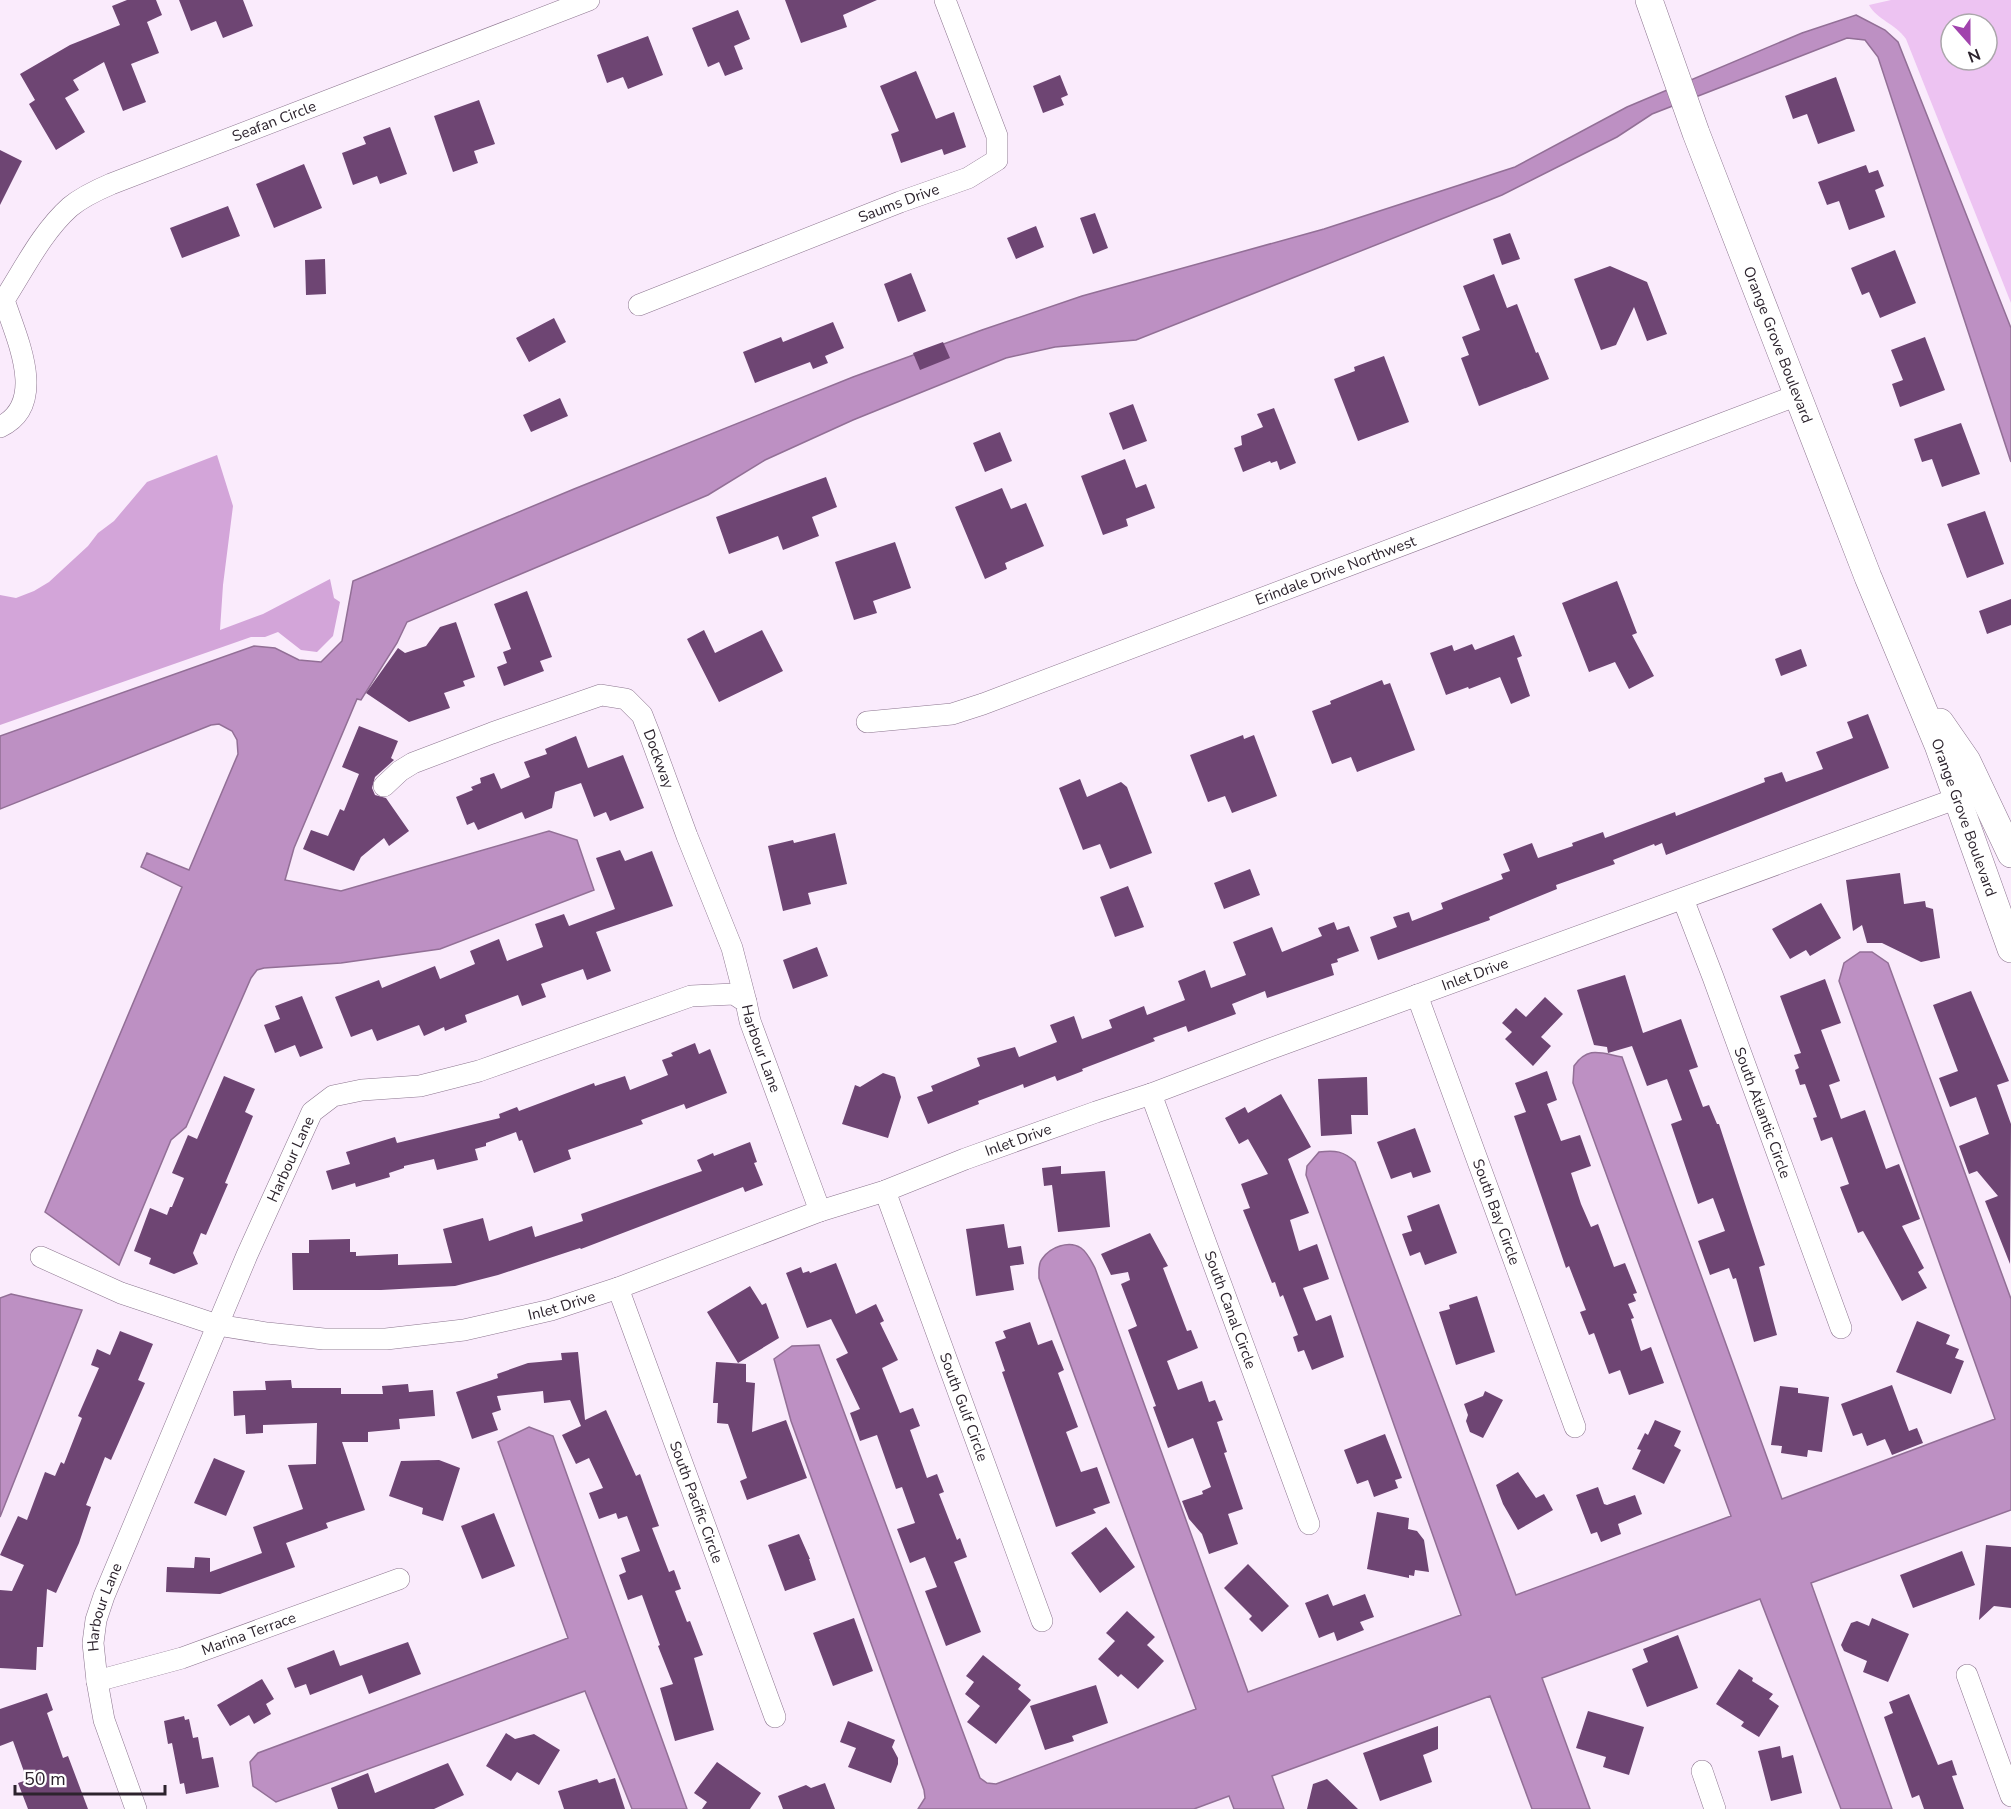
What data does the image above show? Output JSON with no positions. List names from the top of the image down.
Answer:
{
  "streets": {
    "street": [
      "Seafan Circle",
      "Saums Drive",
      "Orange Grove Boulevard",
      "Erindale Drive Northwest",
      "Dockway",
      "Inlet Drive",
      "Harbour Lane",
      "South Atlantic Circle",
      "South Bay Circle",
      "South Canal Circle",
      "South Gulf Circle",
      "South Pacific Circle",
      "Marina Terrace"
    ]
  },
  "crossings": [
    ["Orange Grove Boulevard", "Erindale Drive Northwest"],
    ["Orange Grove Boulevard", "Inlet Drive"],
    ["Dockway", "Harbour Lane"],
    ["Inlet Drive", "Harbour Lane"],
    ["Inlet Drive", "South Atlantic Circle"],
    ["Inlet Drive", "South Bay Circle"],
    ["Inlet Drive", "South Canal Circle"],
    ["Inlet Drive", "South Gulf Circle"],
    ["Inlet Drive", "South Pacific Circle"],
    ["Harbour Lane", "Marina Terrace"]
  ],
  "scale_bar": "50 m",
  "north": "bottom"
}
